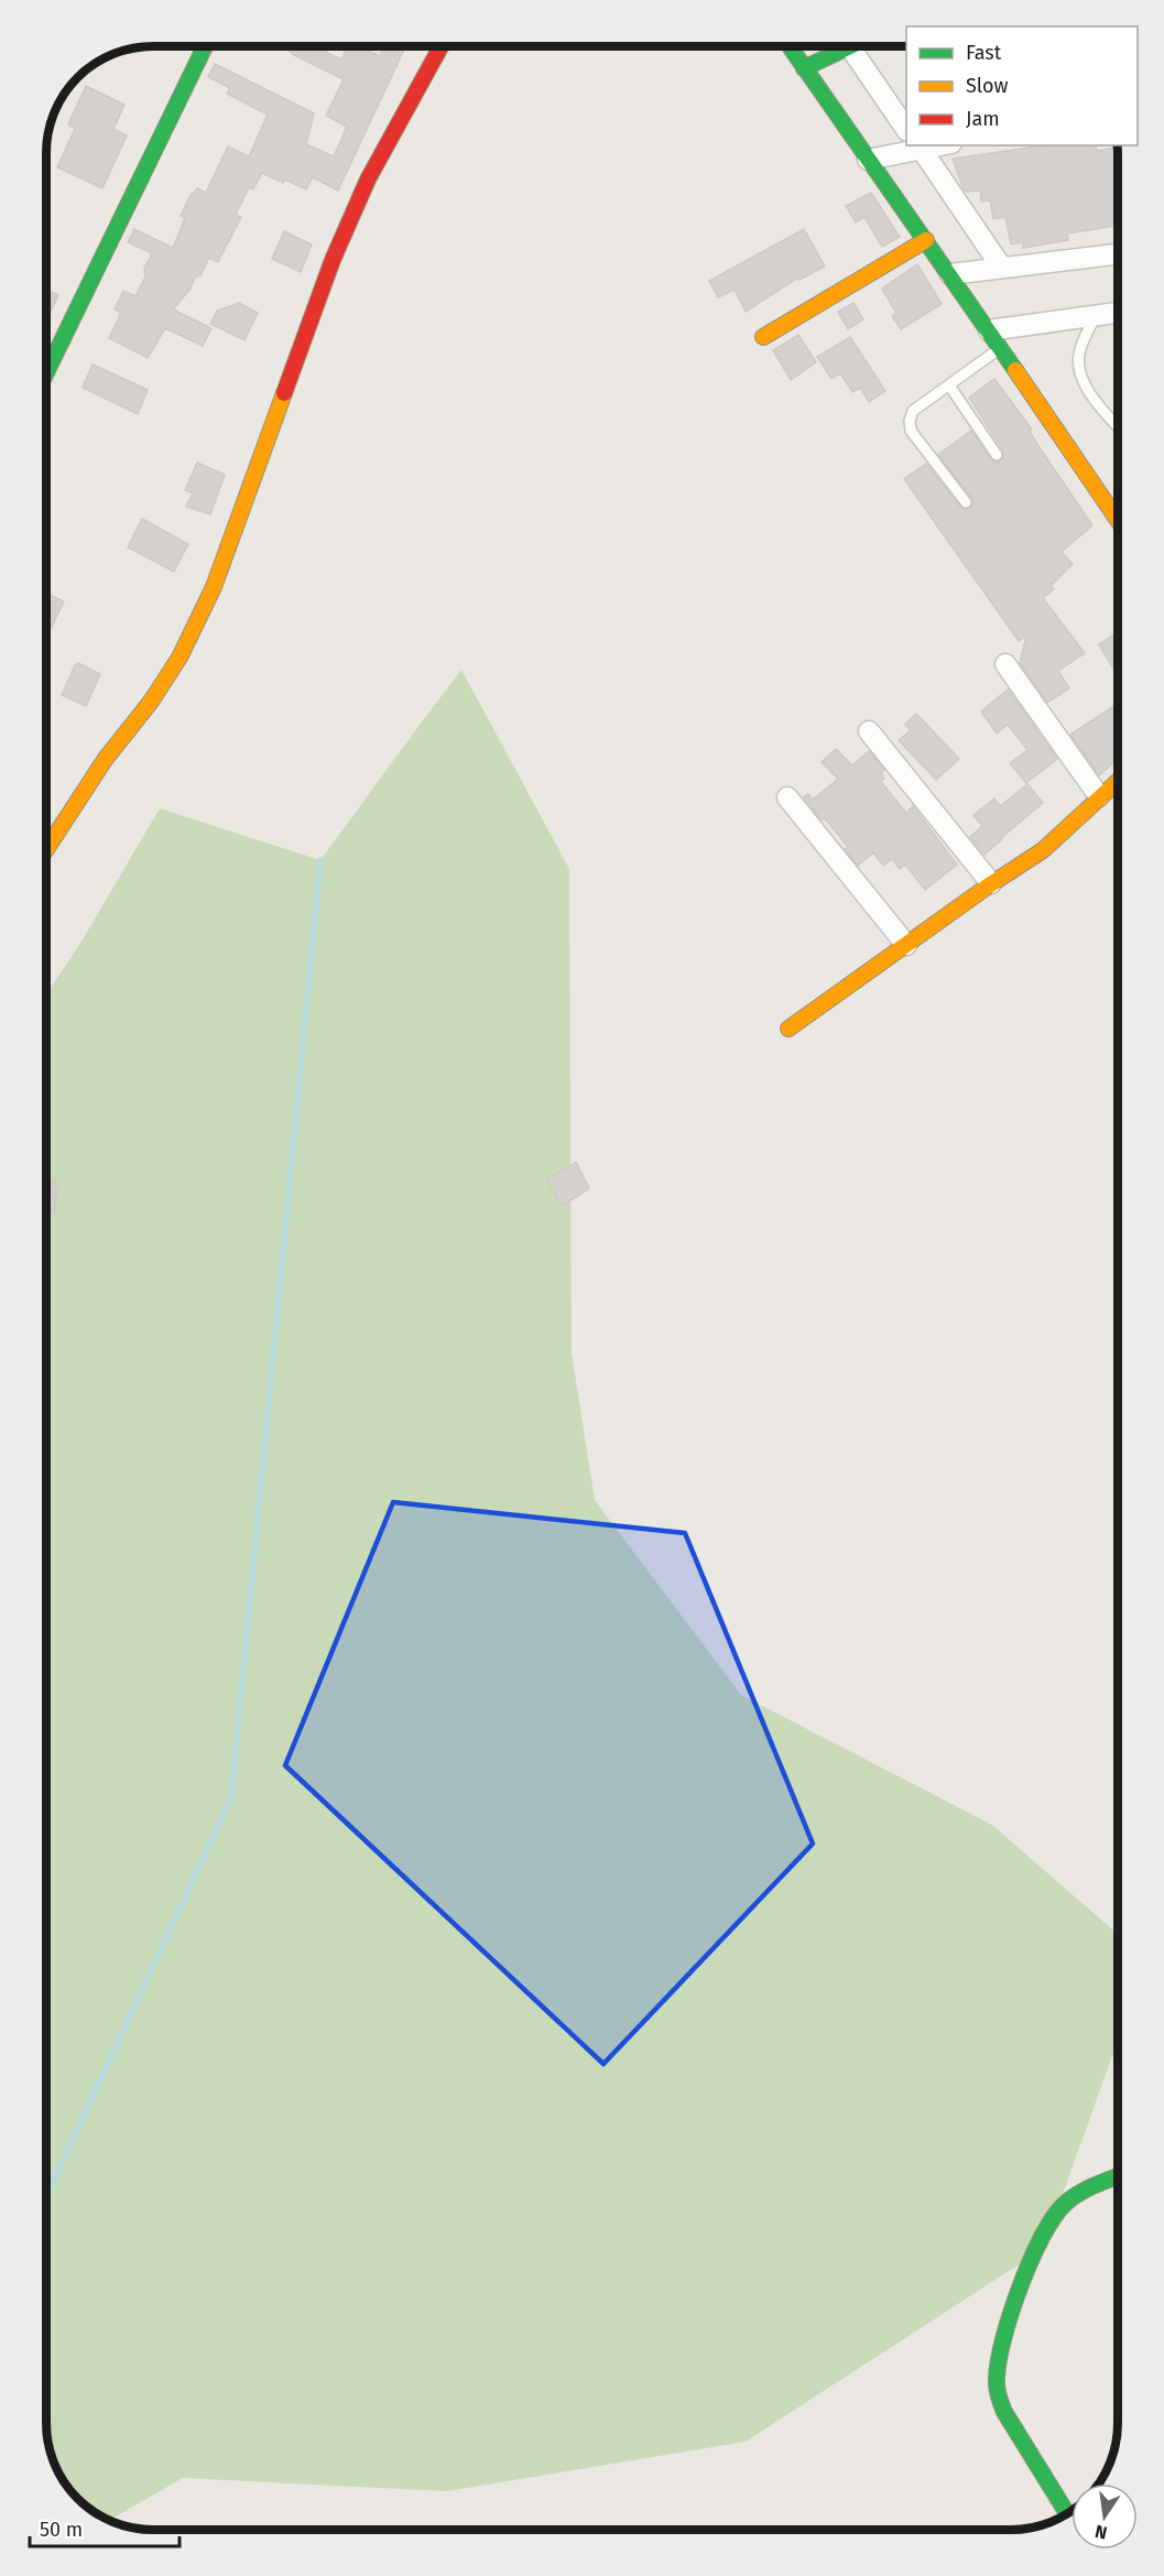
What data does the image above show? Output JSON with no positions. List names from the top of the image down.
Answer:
{
  "legend": ["Fast", "Slow", "Jam"],
  "scale_bar": "50 m",
  "north": "bottom"
}
